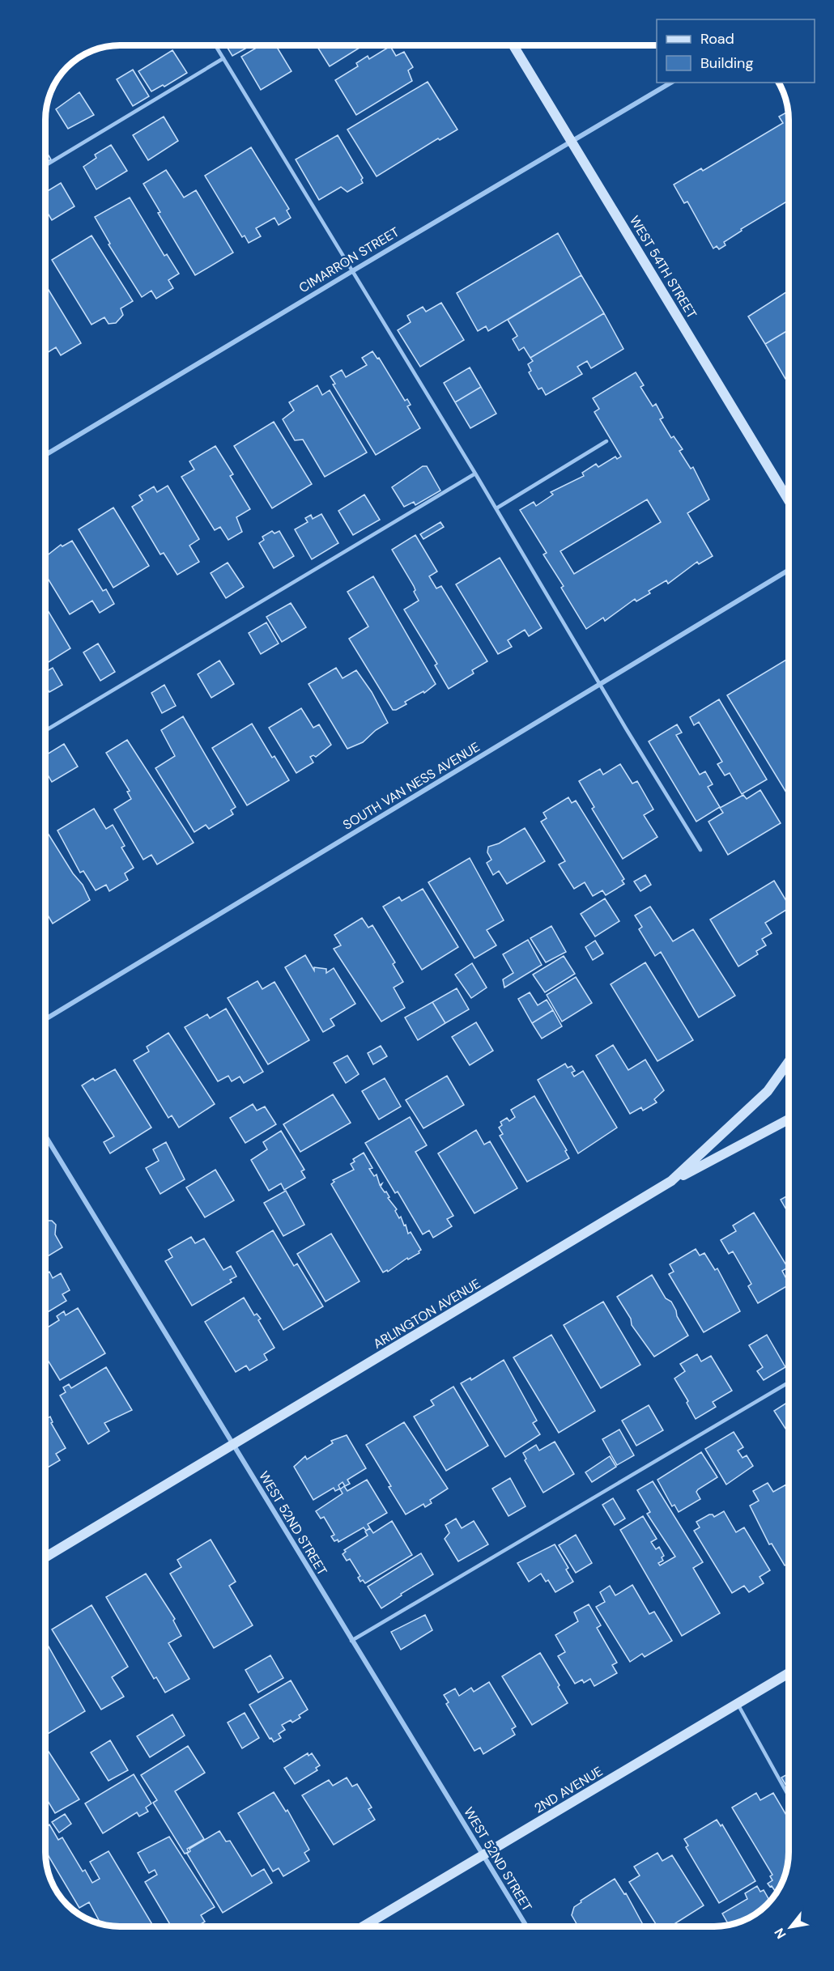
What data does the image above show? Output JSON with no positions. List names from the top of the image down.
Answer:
{
  "streets": {
    "street": [
      "CIMARRON STREET",
      "WEST 54TH STREET",
      "SOUTH VAN NESS AVENUE",
      "ARLINGTON AVENUE",
      "WEST 52ND STREET",
      "2ND AVENUE"
    ]
  },
  "crossings": [
    ["CIMARRON STREET", "WEST 54TH STREET"],
    ["ARLINGTON AVENUE", "WEST 52ND STREET"],
    ["WEST 52ND STREET", "2ND AVENUE"]
  ],
  "legend": ["Road", "Building"],
  "north": "bottom left"
}
